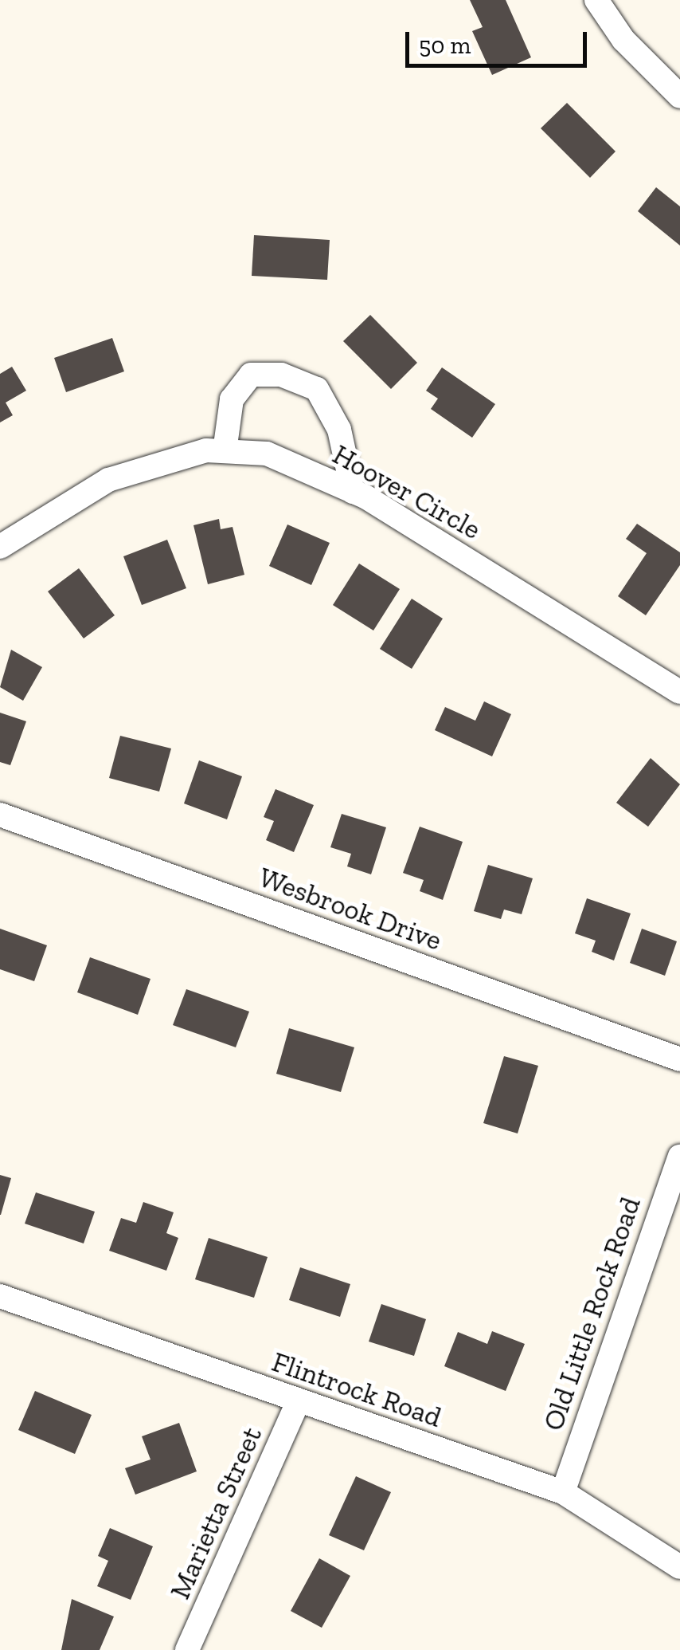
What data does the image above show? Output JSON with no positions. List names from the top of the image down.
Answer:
{
  "streets": {
    "street": [
      "Hoover Circle",
      "Wesbrook Drive",
      "Old Little Rock Road",
      "Flintrock Road",
      "Marietta Street"
    ]
  },
  "crossings": [
    ["Old Little Rock Road", "Flintrock Road"],
    ["Flintrock Road", "Marietta Street"]
  ],
  "scale_bar": "50 m"
}
